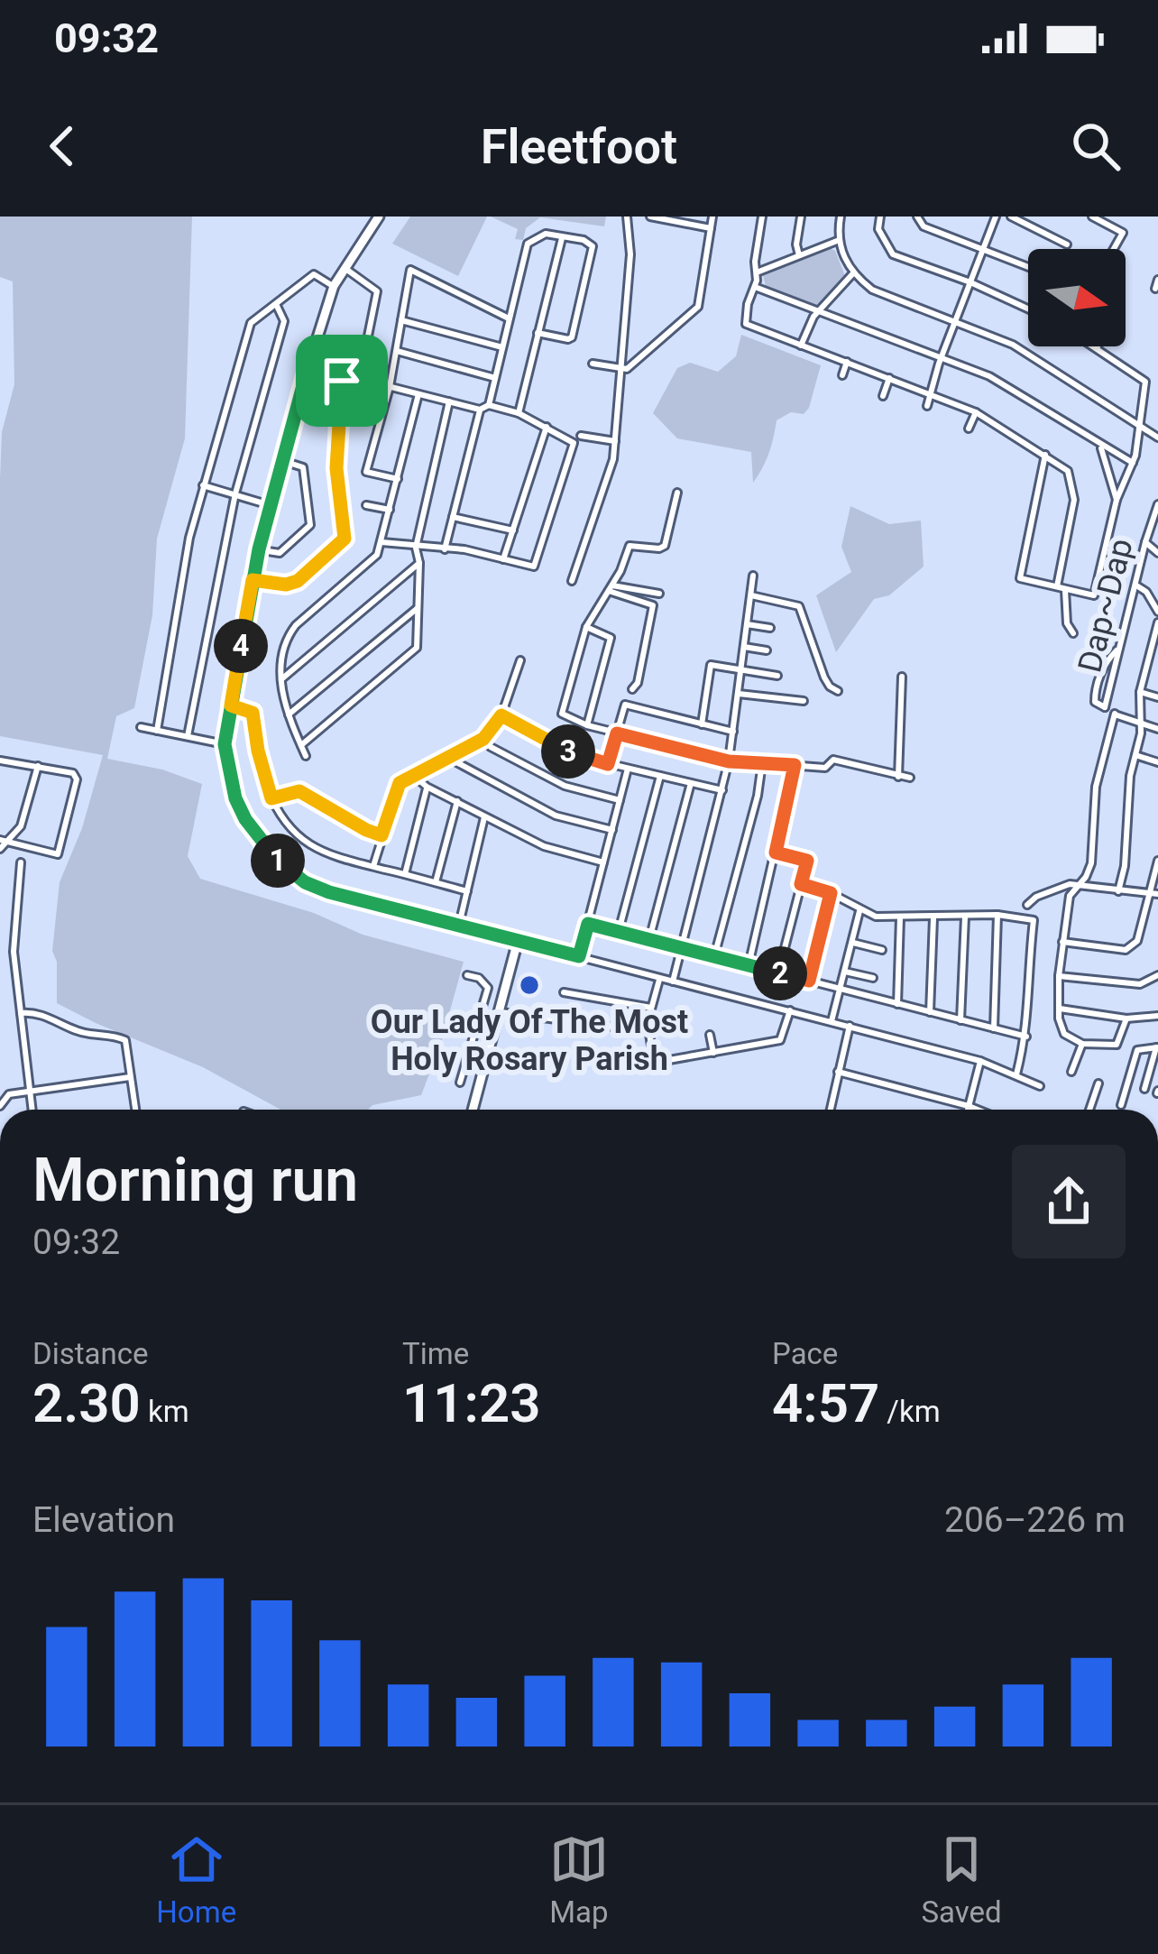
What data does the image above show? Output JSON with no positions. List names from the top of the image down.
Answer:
{
  "streets": {
    "street": ["Dap~Dap"]
  },
  "places": ["Our Lady Of The Most Holy Rosary Parish"],
  "north": "right",
  "page": {
    "status": "09:32",
    "header": "Fleetfoot",
    "pins": [
      "4",
      "3",
      "1",
      "2"
    ],
    "heading": ["Morning run", "09:32"],
    "stats": [
      ["Distance", "2.30 km"],
      ["Time", "11:23"],
      ["Pace", "4:57 /km"]
    ],
    "chart": ["Elevation", "206–226 m"],
    "tabs": ["Home", "Map", "Saved"]
  }
}
